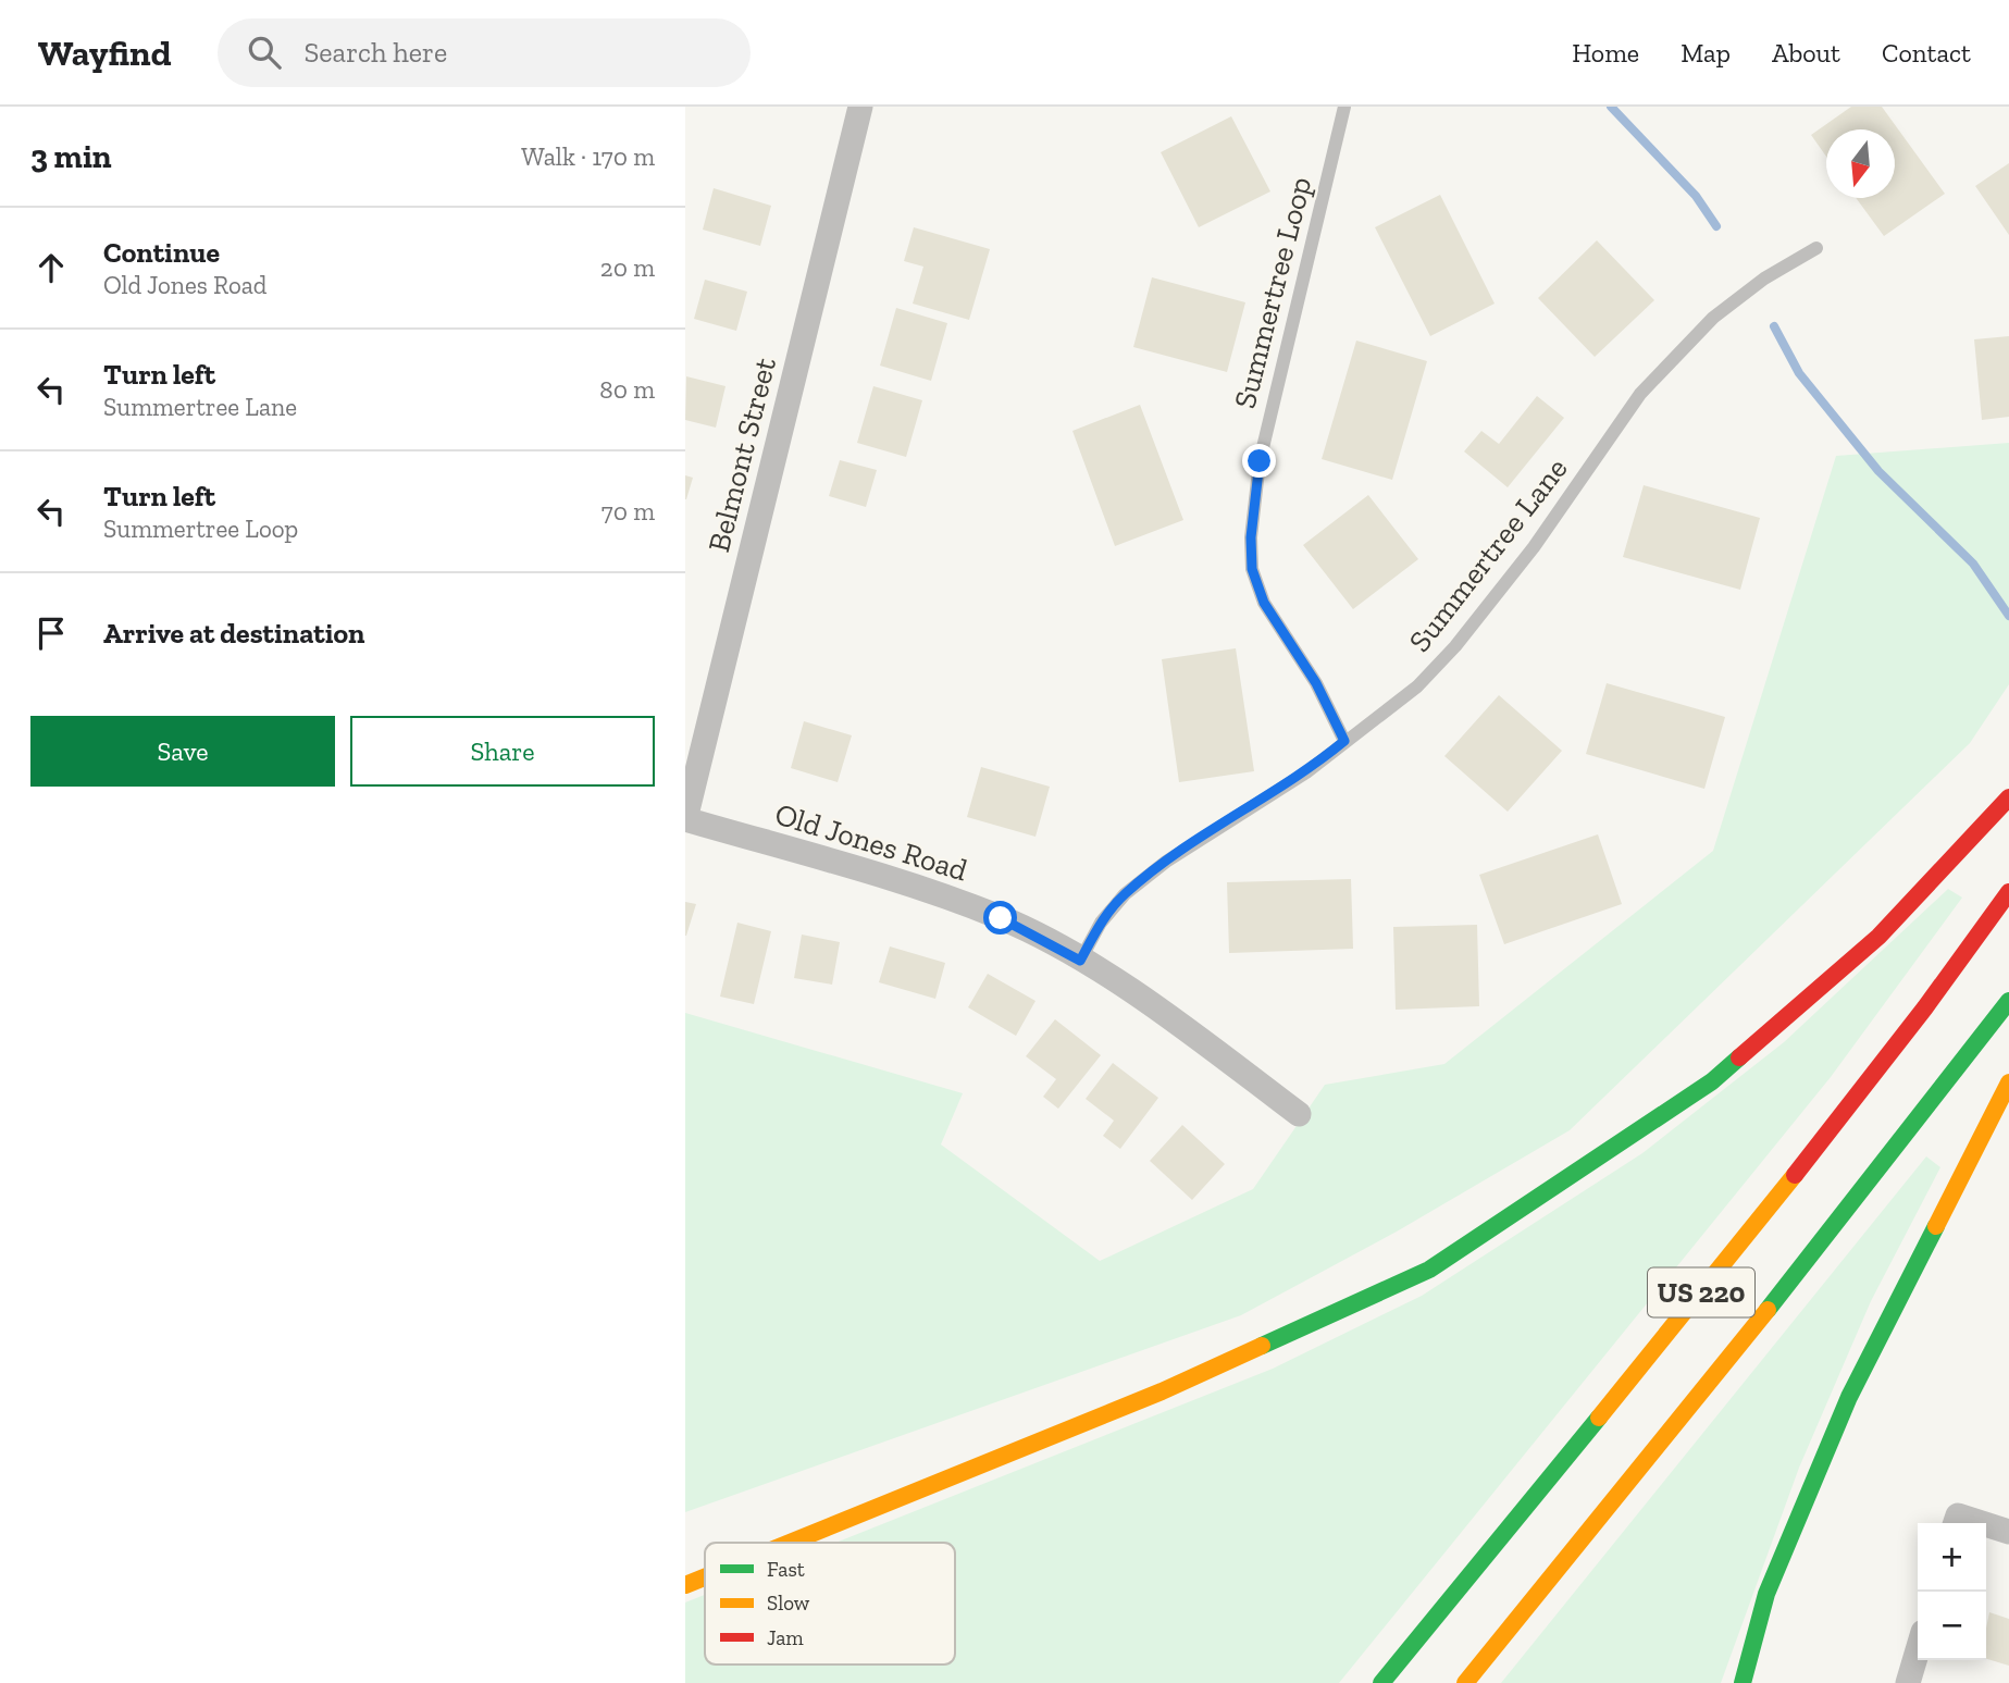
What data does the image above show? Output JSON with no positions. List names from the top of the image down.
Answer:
{
  "streets": {
    "highway": ["US 220"],
    "street": ["Belmont Street", "Old Jones Road"],
    "lane": ["Summertree Loop", "Summertree Lane"]
  },
  "crossings": [
    ["Summertree Loop", "Summertree Lane"],
    ["Belmont Street", "Old Jones Road"],
    ["Summertree Lane", "Old Jones Road"]
  ],
  "legend": ["Fast", "Slow", "Jam"],
  "north": "bottom",
  "page": {
    "header": "Wayfind",
    "search": "Search here",
    "nav": [
      "Home",
      "Map",
      "About",
      "Contact"
    ],
    "heading": ["3 min", "Walk · 170 m"],
    "list": [
      ["Continue", "Old Jones Road", "20 m"],
      ["Turn left", "Summertree Lane", "80 m"],
      ["Turn left", "Summertree Loop", "70 m"],
      "Arrive at destination"
    ],
    "buttons": ["Save", "Share"],
    "map_buttons": ["+", "−"]
  }
}
